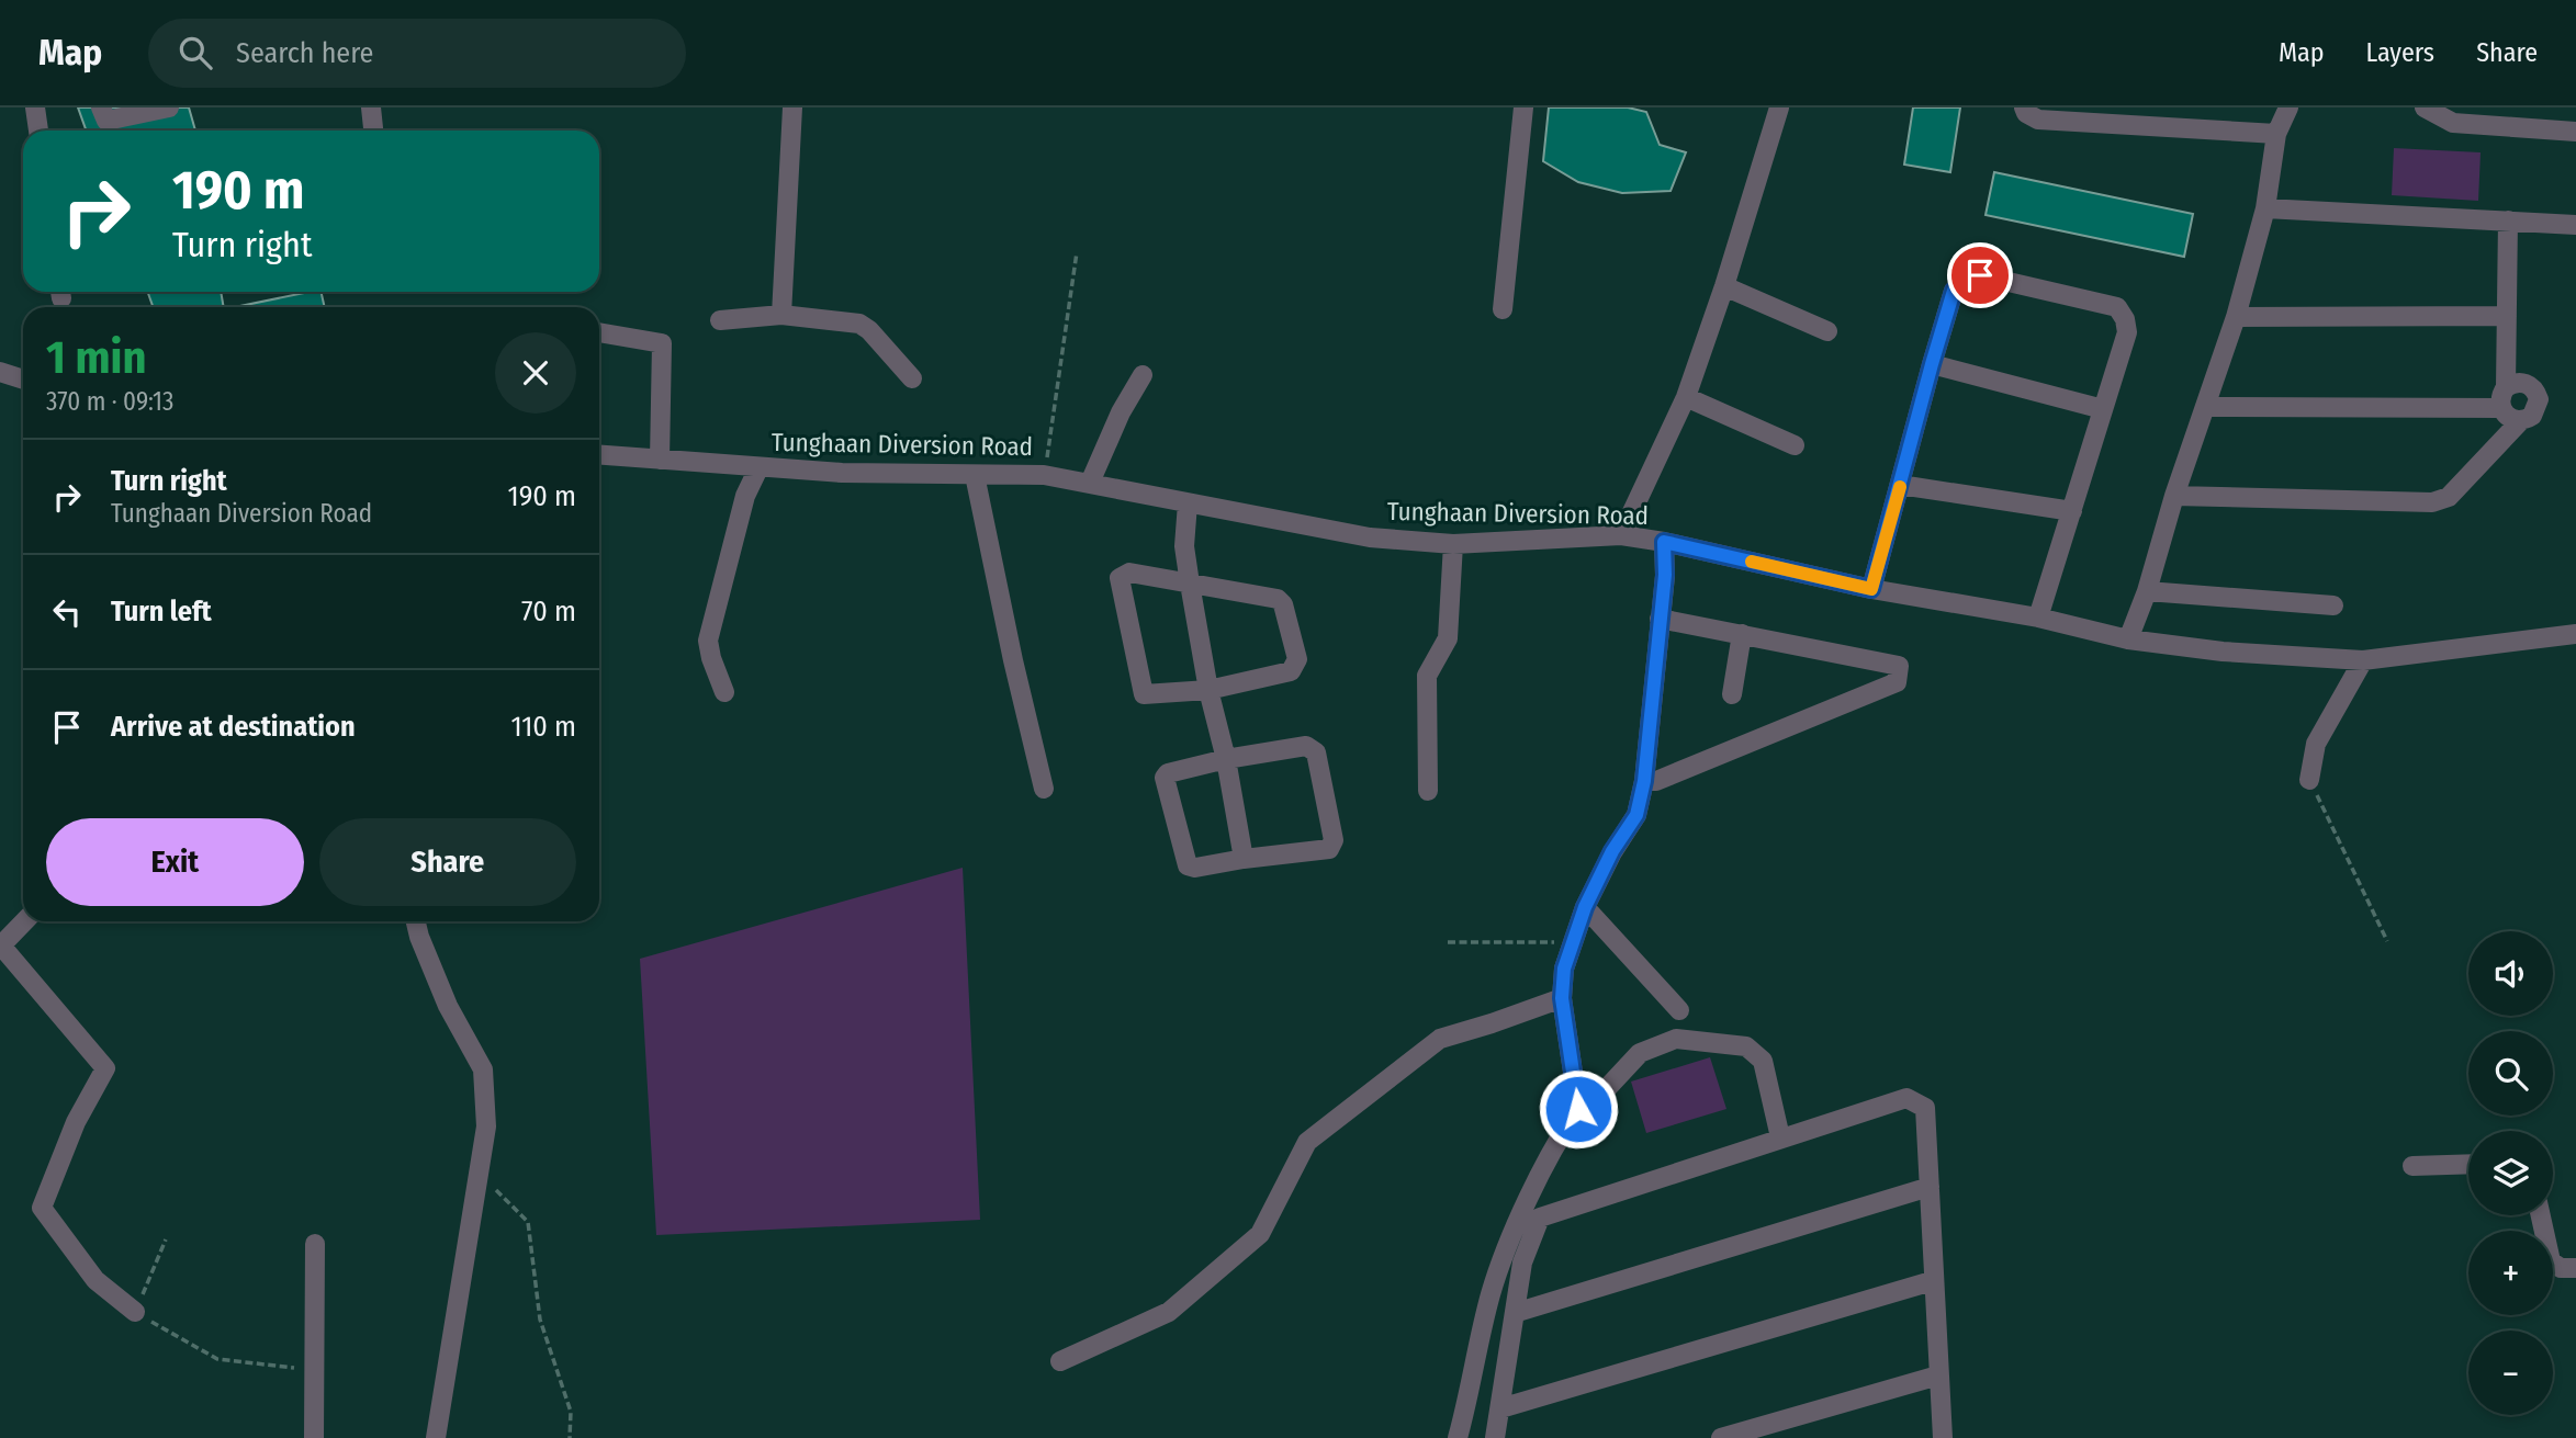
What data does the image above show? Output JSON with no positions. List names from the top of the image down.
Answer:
{
  "streets": {
    "street": ["Tunghaan Diversion Road"]
  },
  "page": {
    "header": "Map",
    "search": "Search here",
    "nav": ["Map", "Layers", "Share"],
    "turn": ["190 m", "Turn right"],
    "heading": ["1 min", "370 m · 09:13"],
    "list": [
      {
        "name": "Turn right",
        "note": "Tunghaan Diversion Road",
        "value": "190 m"
      },
      {
        "name": "Turn left",
        "value": "70 m"
      },
      {
        "name": "Arrive at destination",
        "value": "110 m"
      }
    ],
    "buttons": ["Exit", "Share"],
    "map_buttons": ["+", "−"]
  }
}
